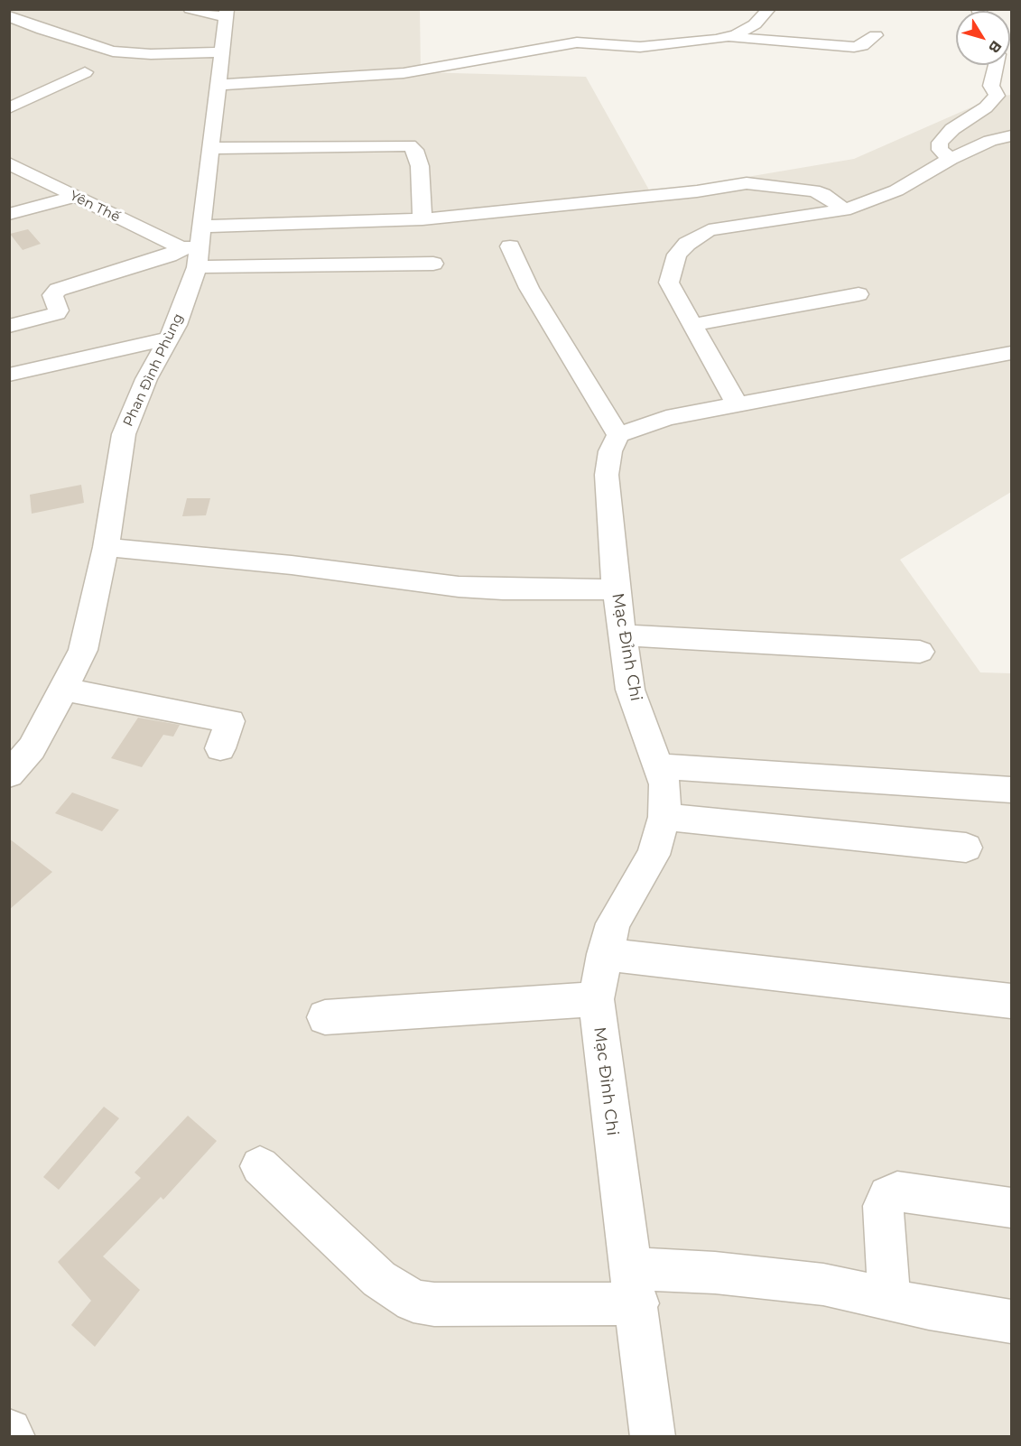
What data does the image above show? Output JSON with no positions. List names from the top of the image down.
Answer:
{
  "streets": {
    "street": ["Yên Thế", "Phan Đình Phùng", "Mạc Đỉnh Chi"]
  },
  "crossings": [
    ["Yên Thế", "Phan Đình Phùng"]
  ],
  "north": "bottom right"
}
